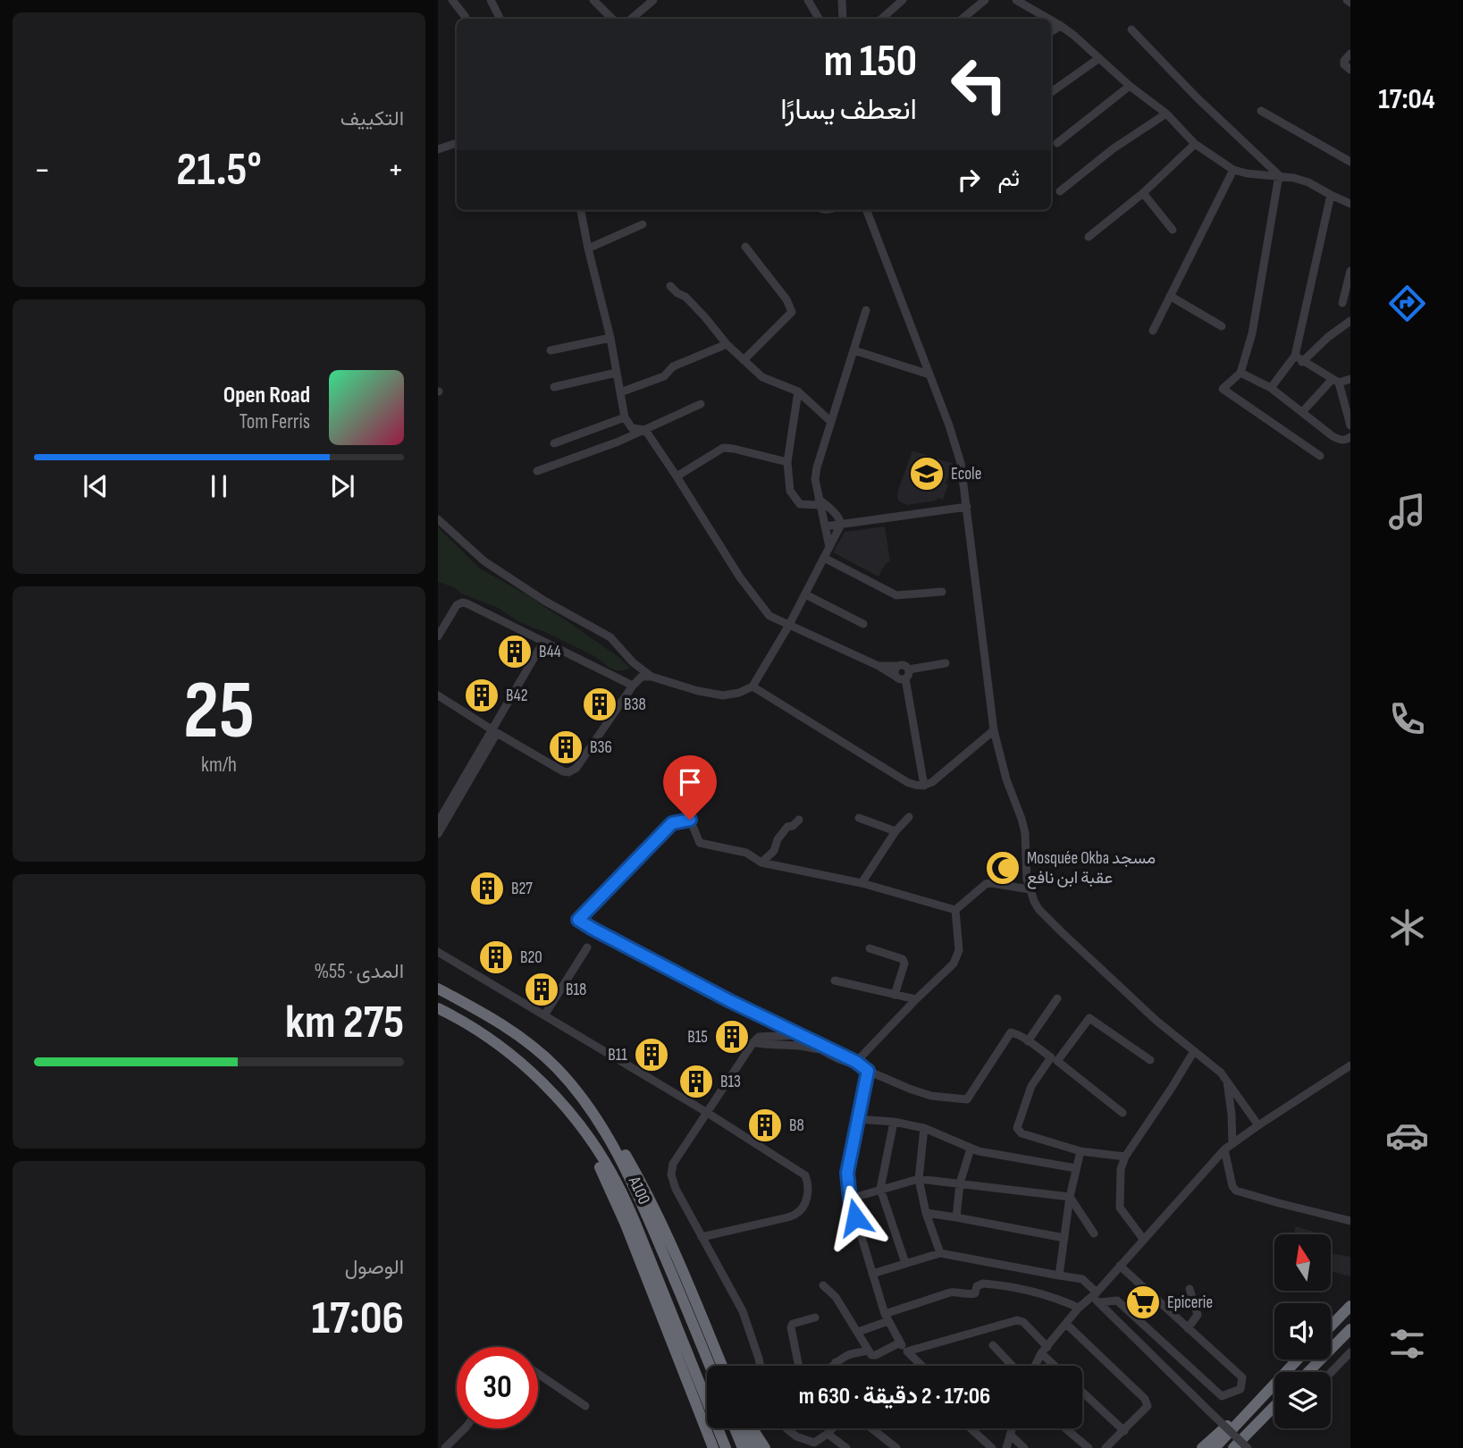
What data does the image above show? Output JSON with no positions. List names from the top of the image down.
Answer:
{
  "streets": {
    "highway": ["A100"]
  },
  "places": {
    "school or university": ["Ecole"],
    "building": [
      "B44",
      "B42",
      "B38",
      "B36",
      "B27",
      "B20",
      "B18",
      "B15",
      "B11",
      "B13",
      "B8"
    ],
    "mosque": ["Mosquée Okba مسجد عقبة ابن نافع"],
    "supermarket": ["Epicerie"]
  },
  "north": "top",
  "page": {
    "tabs": "17:04",
    "tile": [
      "التكييف",
      ["25", "km/h"],
      ["المدى · 55%", "275 km"],
      ["الوصول", "17:06"]
    ],
    "turn": ["150 m", "انعطف يسارًا"],
    "heat": ["−", "21.5°", "+"],
    "then": "ثم",
    "song": ["Open Road", "Tom Ferris"],
    "limit": "30",
    "trip": "17:06 · 2 دقيقة · 630 m"
  }
}
